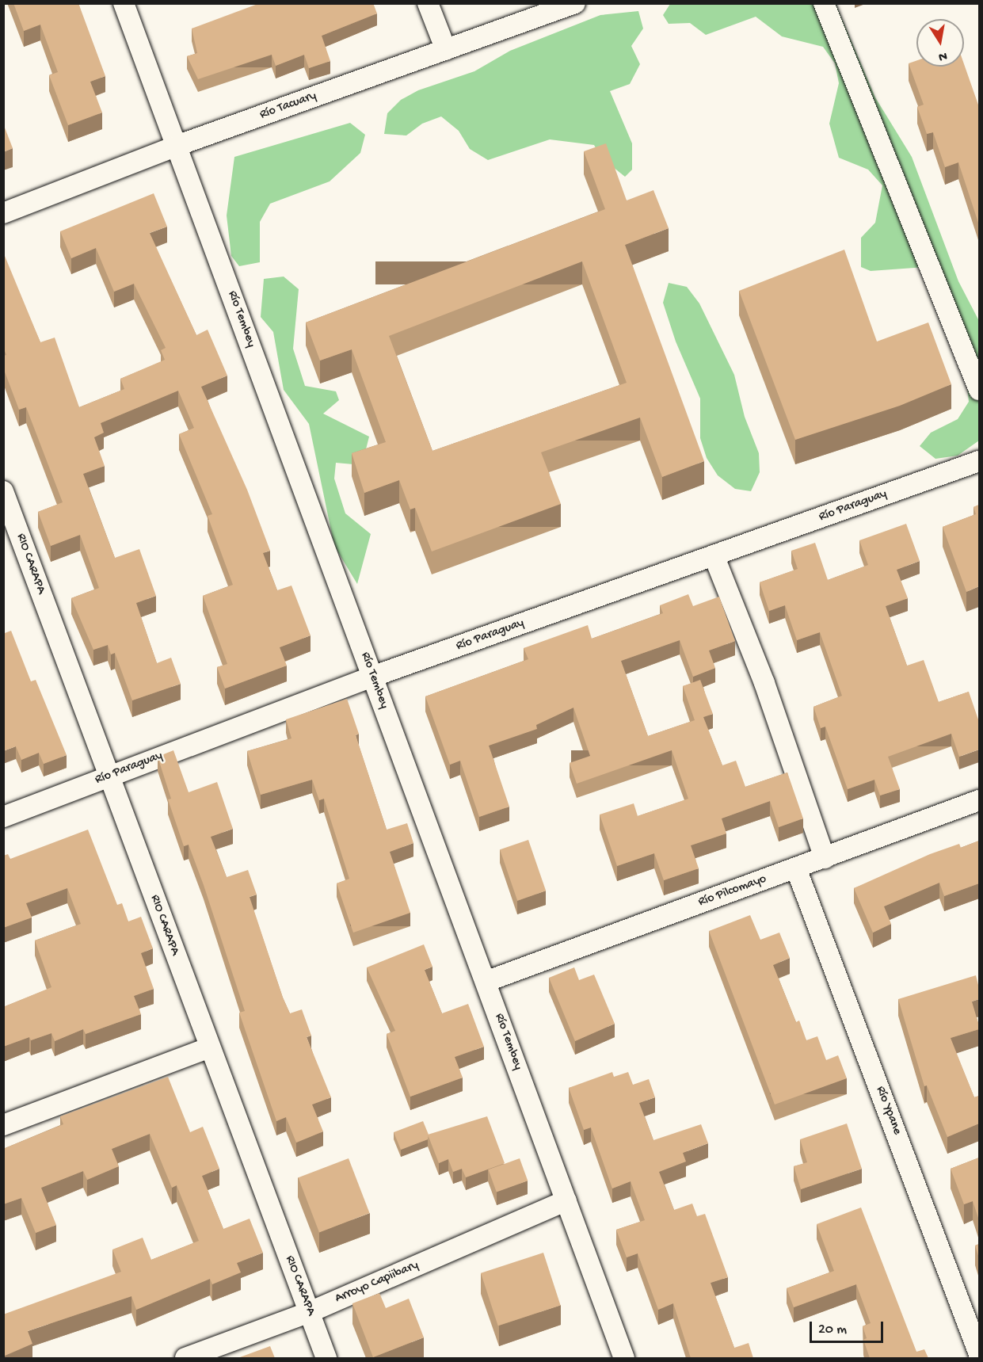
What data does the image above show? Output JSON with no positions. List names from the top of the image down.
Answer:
{
  "streets": {
    "street": [
      "Río Tacuary",
      "Río Tembey",
      "Río Paraguay",
      "RIO CARAPA",
      "Río Pilcomayo",
      "Río Ypane",
      "Arroyo Capiibary"
    ]
  },
  "crossings": [
    ["Río Tacuary", "Río Tembey"],
    ["Río Tembey", "Río Paraguay"],
    ["Río Tembey", "Río Pilcomayo"],
    ["Río Tembey", "Arroyo Capiibary"],
    ["Río Paraguay", "RIO CARAPA"],
    ["RIO CARAPA", "Arroyo Capiibary"],
    ["Río Pilcomayo", "Río Ypane"]
  ],
  "scale_bar": "20 m",
  "north": "bottom"
}
